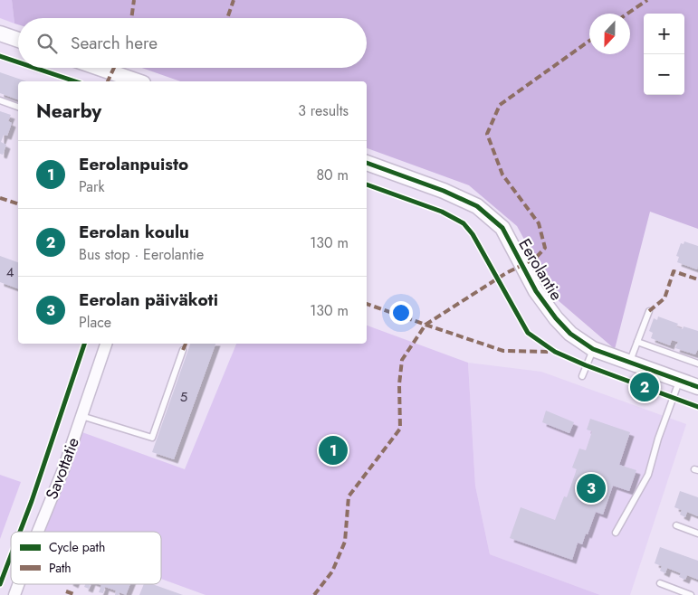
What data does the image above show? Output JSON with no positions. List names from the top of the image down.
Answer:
{
  "streets": {
    "street": ["Eerolantie", "Savottatie"]
  },
  "house_numbers": ["4", "5"],
  "legend": ["Cycle path", "Path"],
  "north": "bottom",
  "page": {
    "map_buttons": ["+", "−"],
    "search": "Search here",
    "heading": ["Nearby", "3 results"],
    "list": [
      {
        "mark": "1",
        "name": "Eerolanpuisto",
        "note": "Park",
        "value": "80 m"
      },
      {
        "mark": "2",
        "name": "Eerolan koulu",
        "note": "Bus stop · Eerolantie",
        "value": "130 m"
      },
      {
        "mark": "3",
        "name": "Eerolan päiväkoti",
        "note": "Place",
        "value": "130 m"
      }
    ],
    "pins": ["2", "1", "3"]
  }
}
